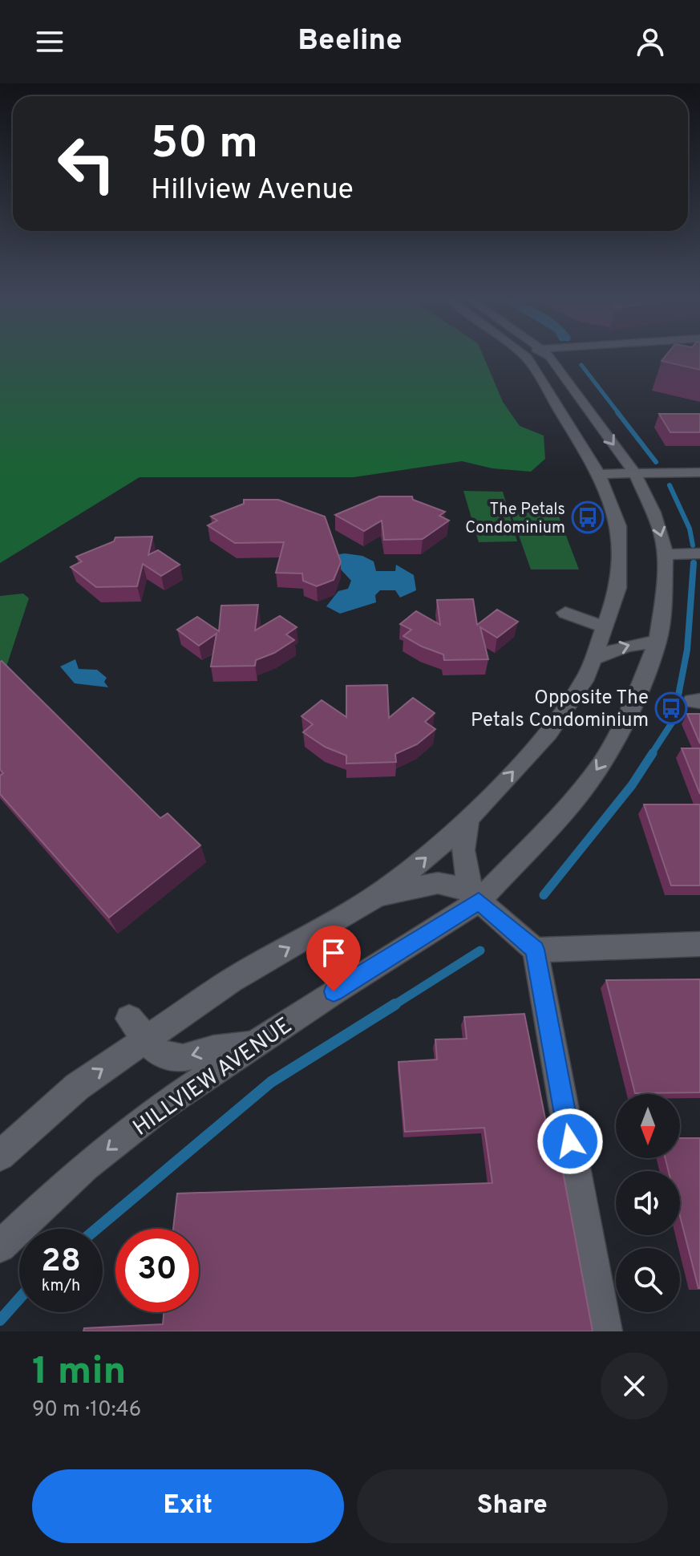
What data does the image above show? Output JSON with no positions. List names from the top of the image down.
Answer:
{
  "streets": {
    "street": ["HILLVIEW AVENUE"]
  },
  "places": {
    "bus stop": ["The Petals Condominium", "Opposite The Petals Condominium"]
  },
  "north": "bottom",
  "page": {
    "header": "Beeline",
    "turn": ["50 m", "Hillview Avenue"],
    "speed": "28 km/h",
    "limit": "30",
    "heading": ["1 min", "90 m · 10:46"],
    "buttons": ["Exit", "Share"]
  }
}
